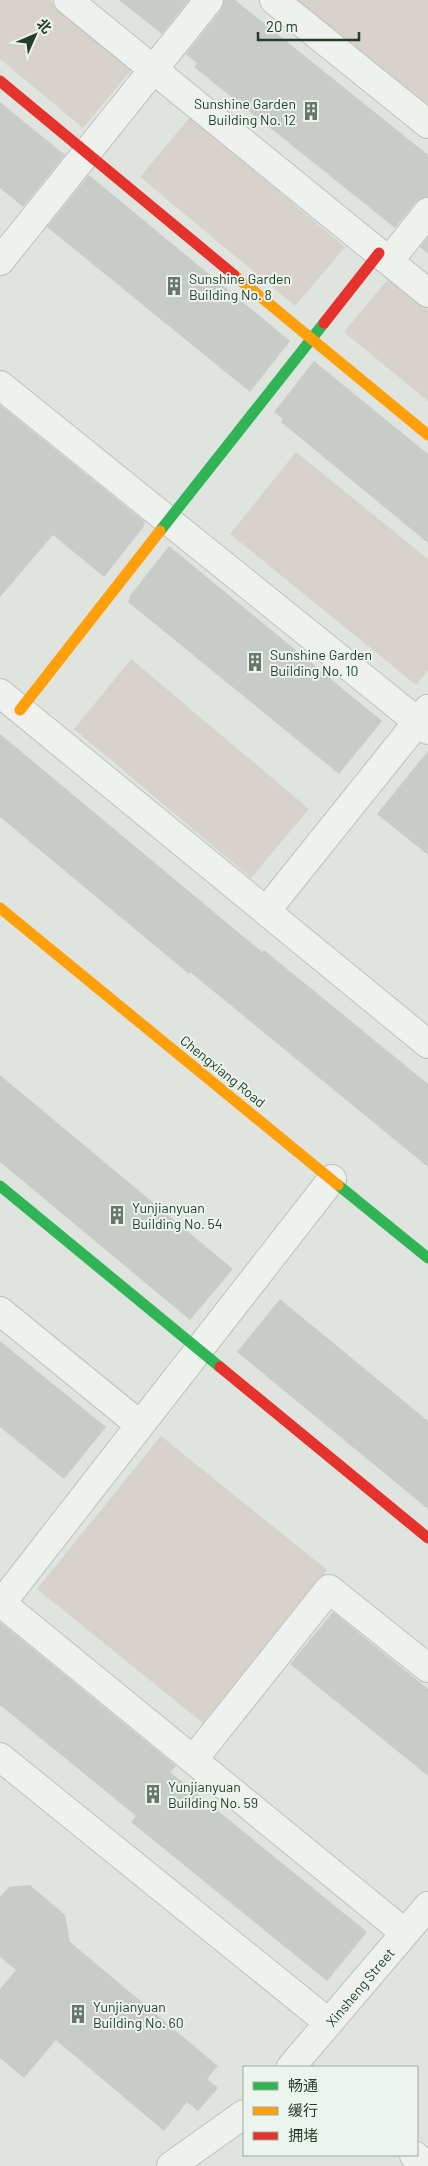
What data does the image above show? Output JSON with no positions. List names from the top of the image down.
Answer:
{
  "streets": {
    "street": ["Chengxiang Road", "Xinsheng Street"]
  },
  "places": {
    "building": [
      "Sunshine Garden Building No. 12",
      "Sunshine Garden Building No. 8",
      "Sunshine Garden Building No. 10",
      "Yunjianyuan Building No. 54",
      "Yunjianyuan Building No. 59",
      "Yunjianyuan Building No. 60"
    ]
  },
  "legend": ["畅通", "缓行", "拥堵"],
  "scale_bar": "20 m",
  "north": "top right"
}
